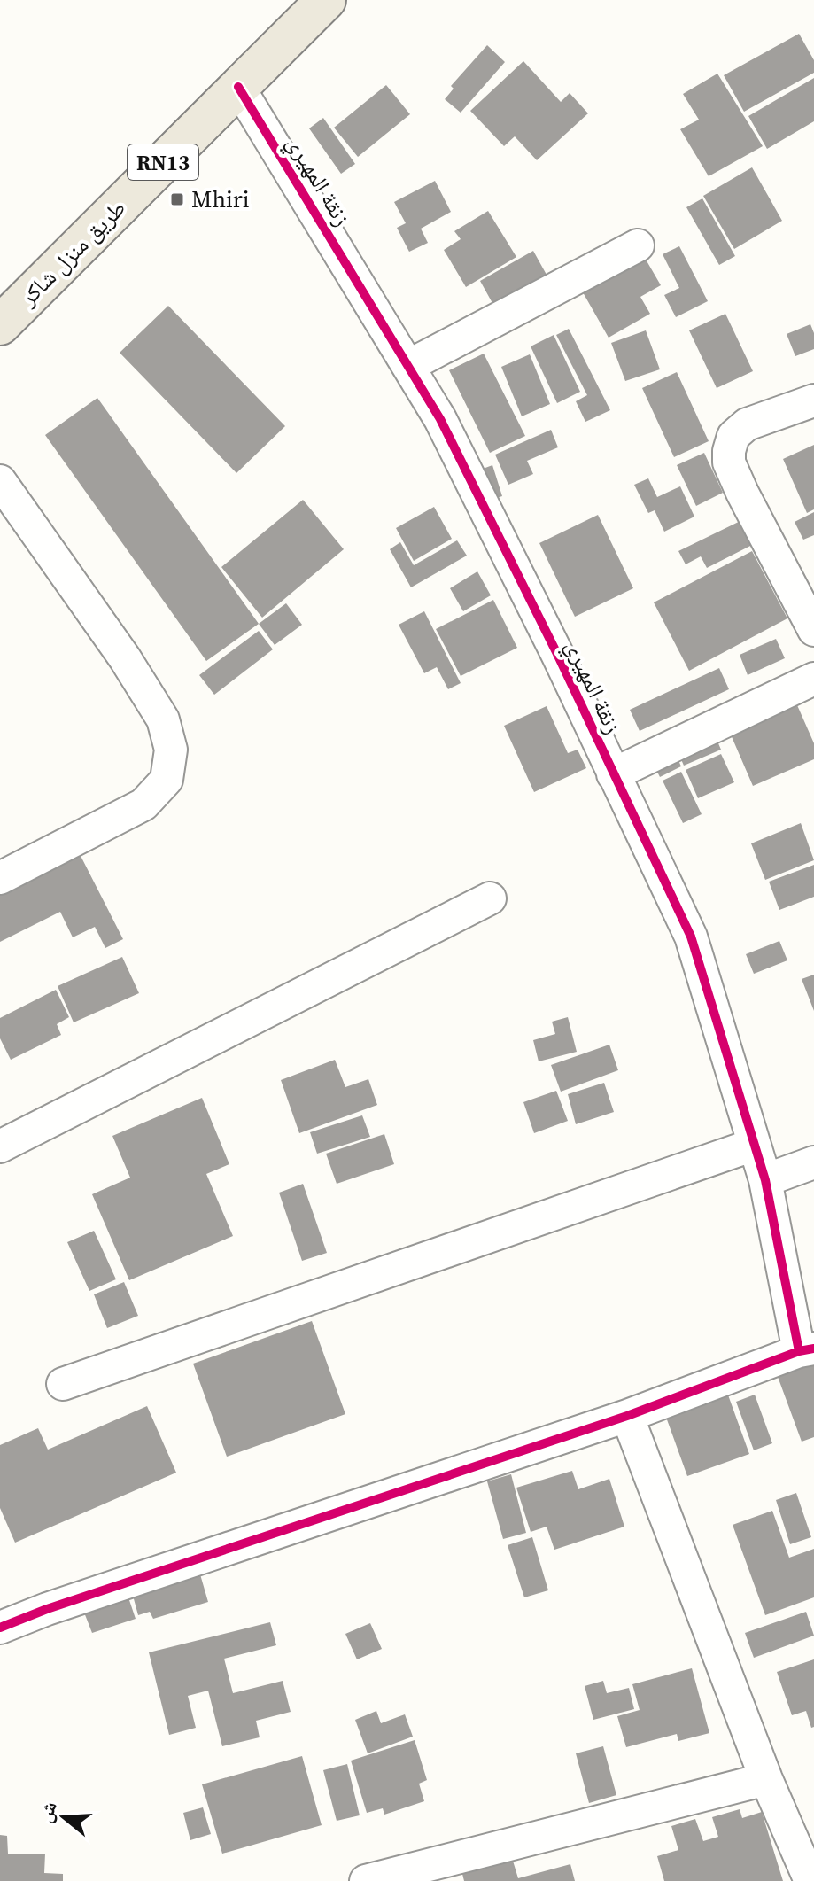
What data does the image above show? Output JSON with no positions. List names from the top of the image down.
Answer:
{
  "streets": {
    "main road": ["RN13", "طريق منزل شاكر"],
    "street": ["زنقة المهيري"]
  },
  "crossings": [
    ["زنقة المهيري", "طريق منزل شاكر"]
  ],
  "places": {
    "transit": ["Mhiri"]
  },
  "north": "left"
}
